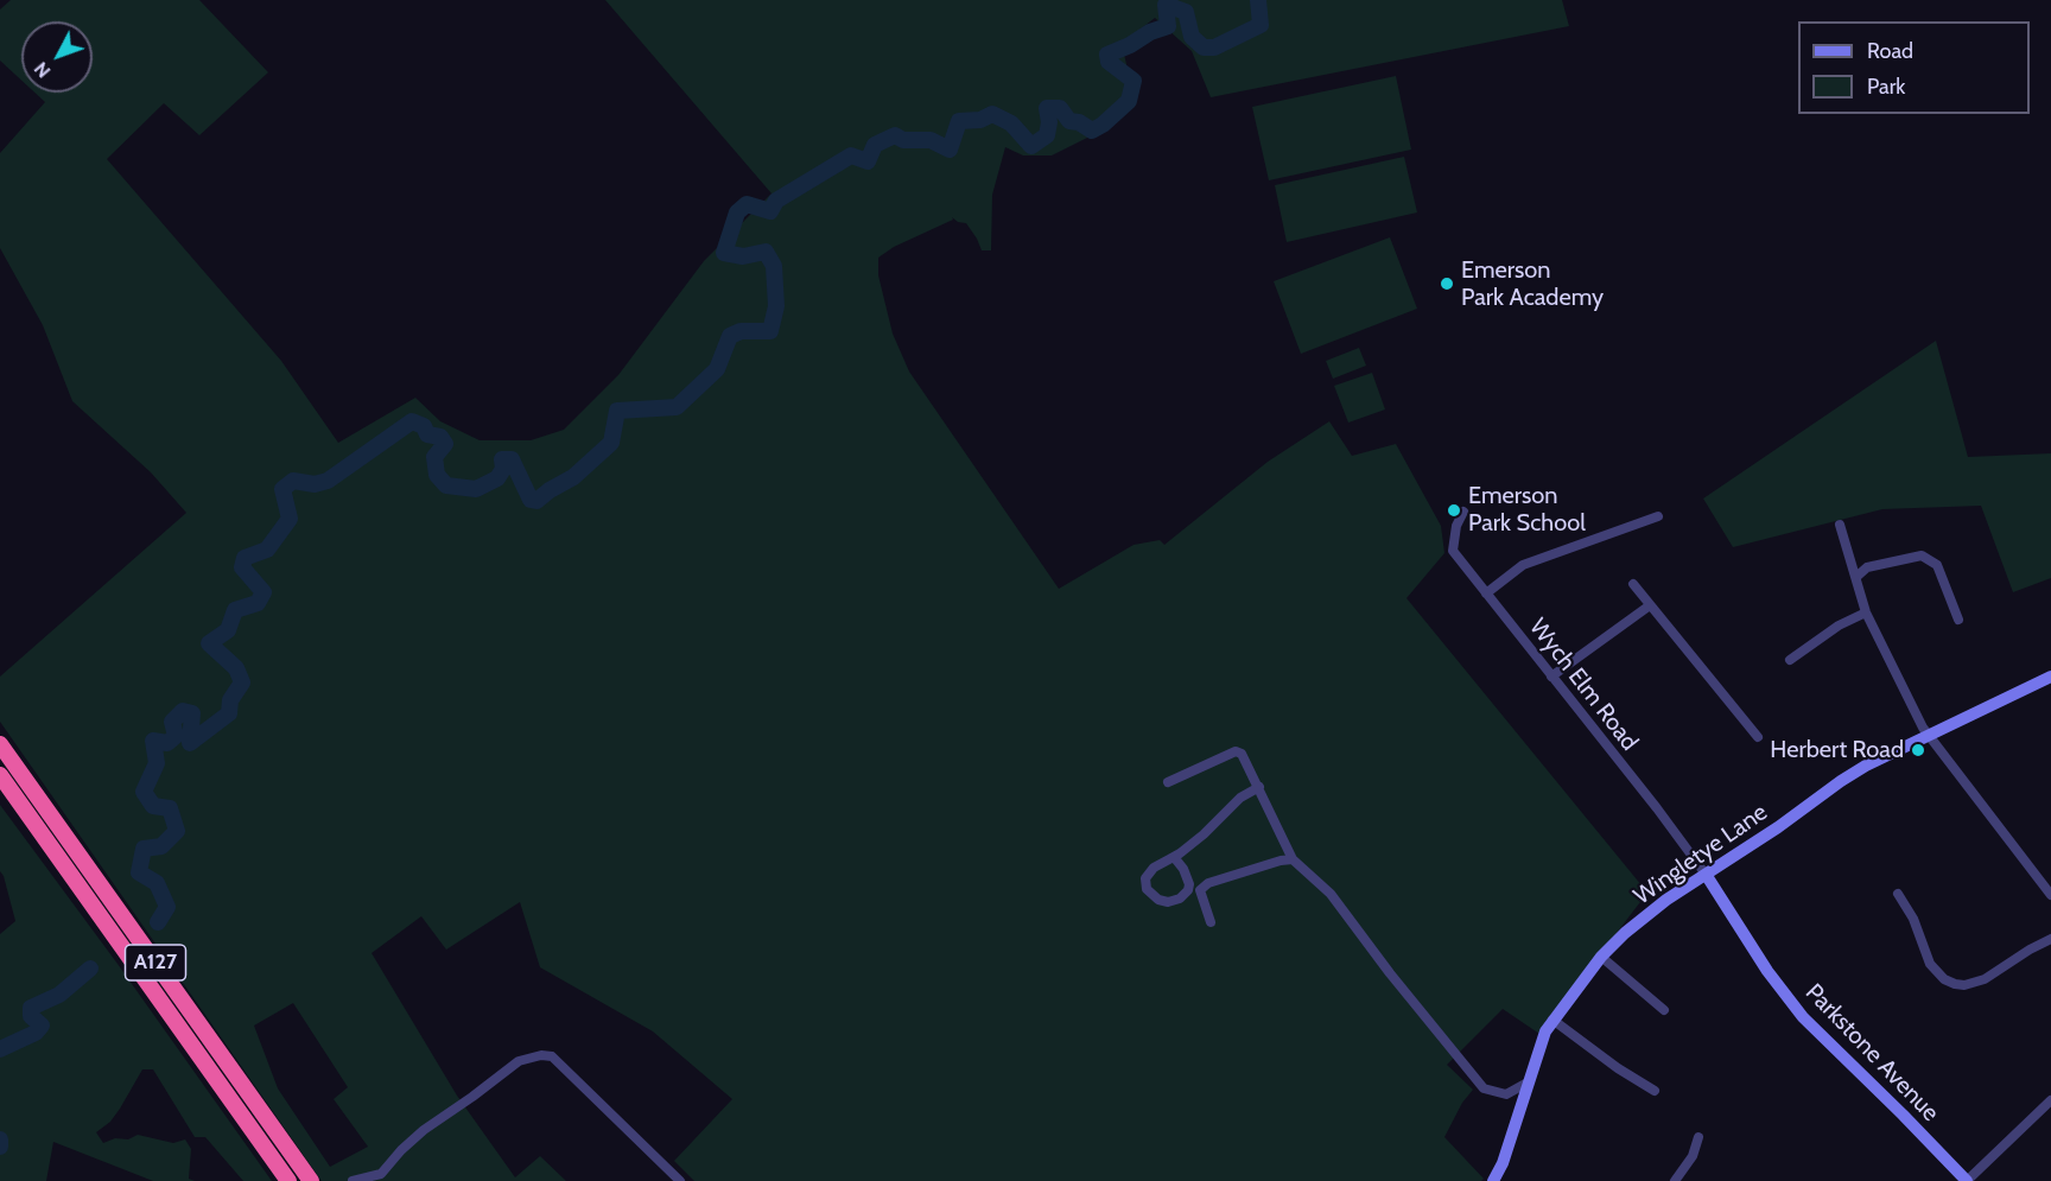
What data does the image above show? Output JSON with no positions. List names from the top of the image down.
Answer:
{
  "streets": {
    "highway": ["A127"],
    "street": ["Wych Elm Road", "Wingletye Lane", "Parkstone Avenue"]
  },
  "crossings": [
    ["Wych Elm Road", "Wingletye Lane"],
    ["Wych Elm Road", "Parkstone Avenue"],
    ["Wingletye Lane", "Parkstone Avenue"]
  ],
  "places": ["Emerson Park Academy", "Emerson Park School", "Herbert Road"],
  "legend": ["Road", "Park"],
  "north": "bottom left"
}
